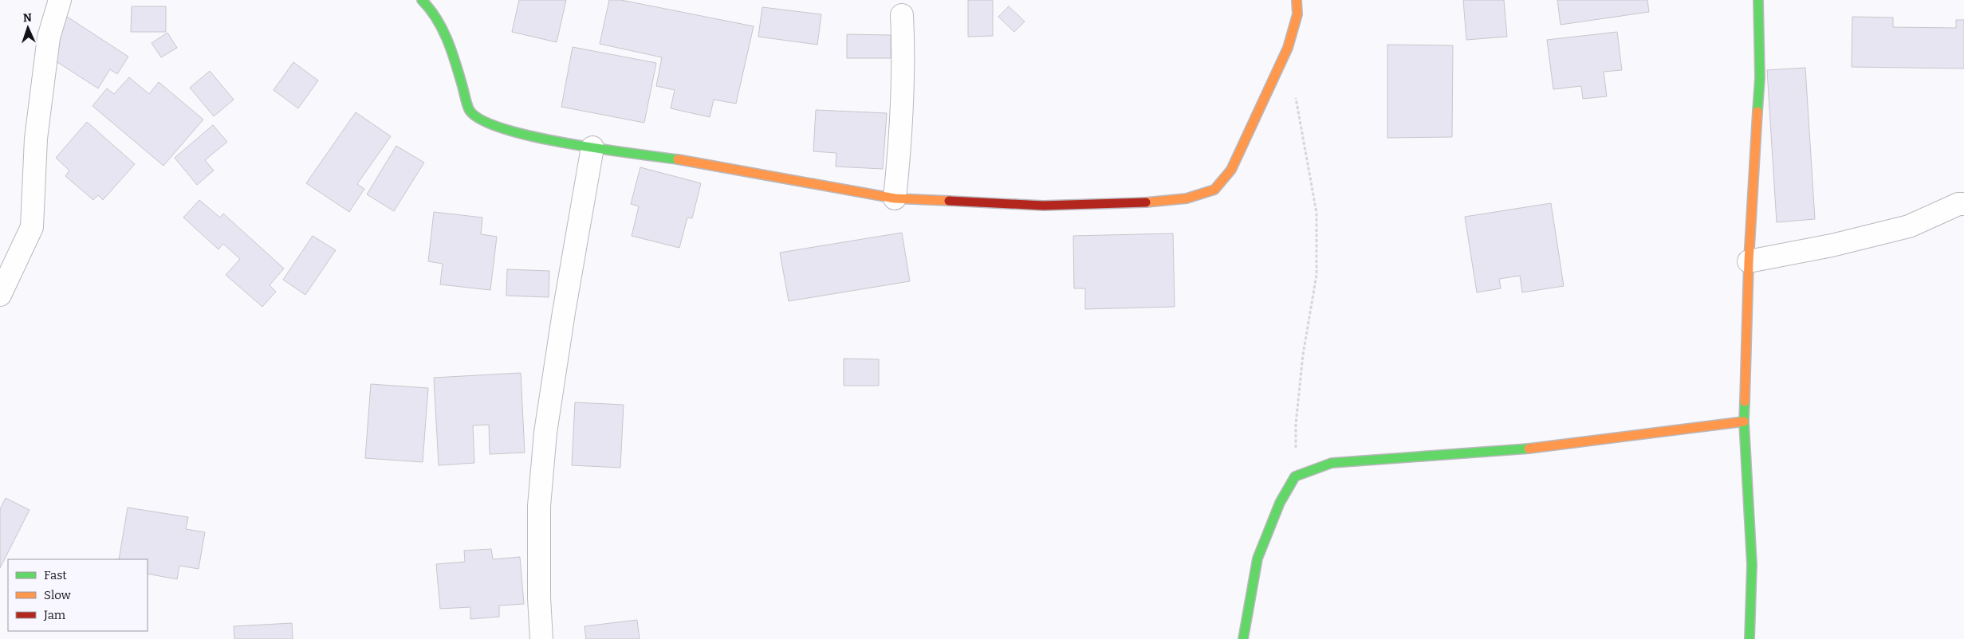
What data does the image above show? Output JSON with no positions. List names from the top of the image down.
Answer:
{
  "legend": ["Fast", "Slow", "Jam"],
  "north": "top"
}
